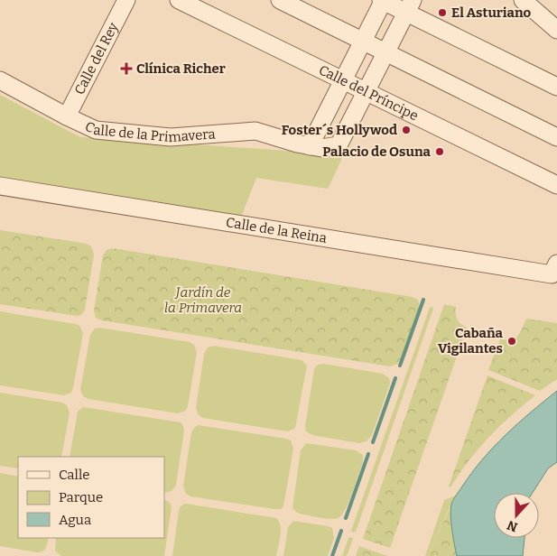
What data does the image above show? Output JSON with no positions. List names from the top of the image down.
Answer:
{
  "streets": {
    "street": [
      "Calle del Rey",
      "Calle del Príncipe",
      "Calle de la Primavera",
      "Calle de la Reina"
    ]
  },
  "crossings": [
    ["Calle del Rey", "Calle de la Primavera"],
    ["Calle del Príncipe", "Calle de la Primavera"]
  ],
  "parks": ["Jardín de la Primavera"],
  "places": {
    "other": [
      "El Asturiano",
      "Foster´s Hollywod",
      "Palacio de Osuna",
      "Cabaña Vigilantes"
    ],
    "health": ["Clínica Richer"]
  },
  "legend": ["Calle", "Parque", "Agua"],
  "north": "bottom"
}
